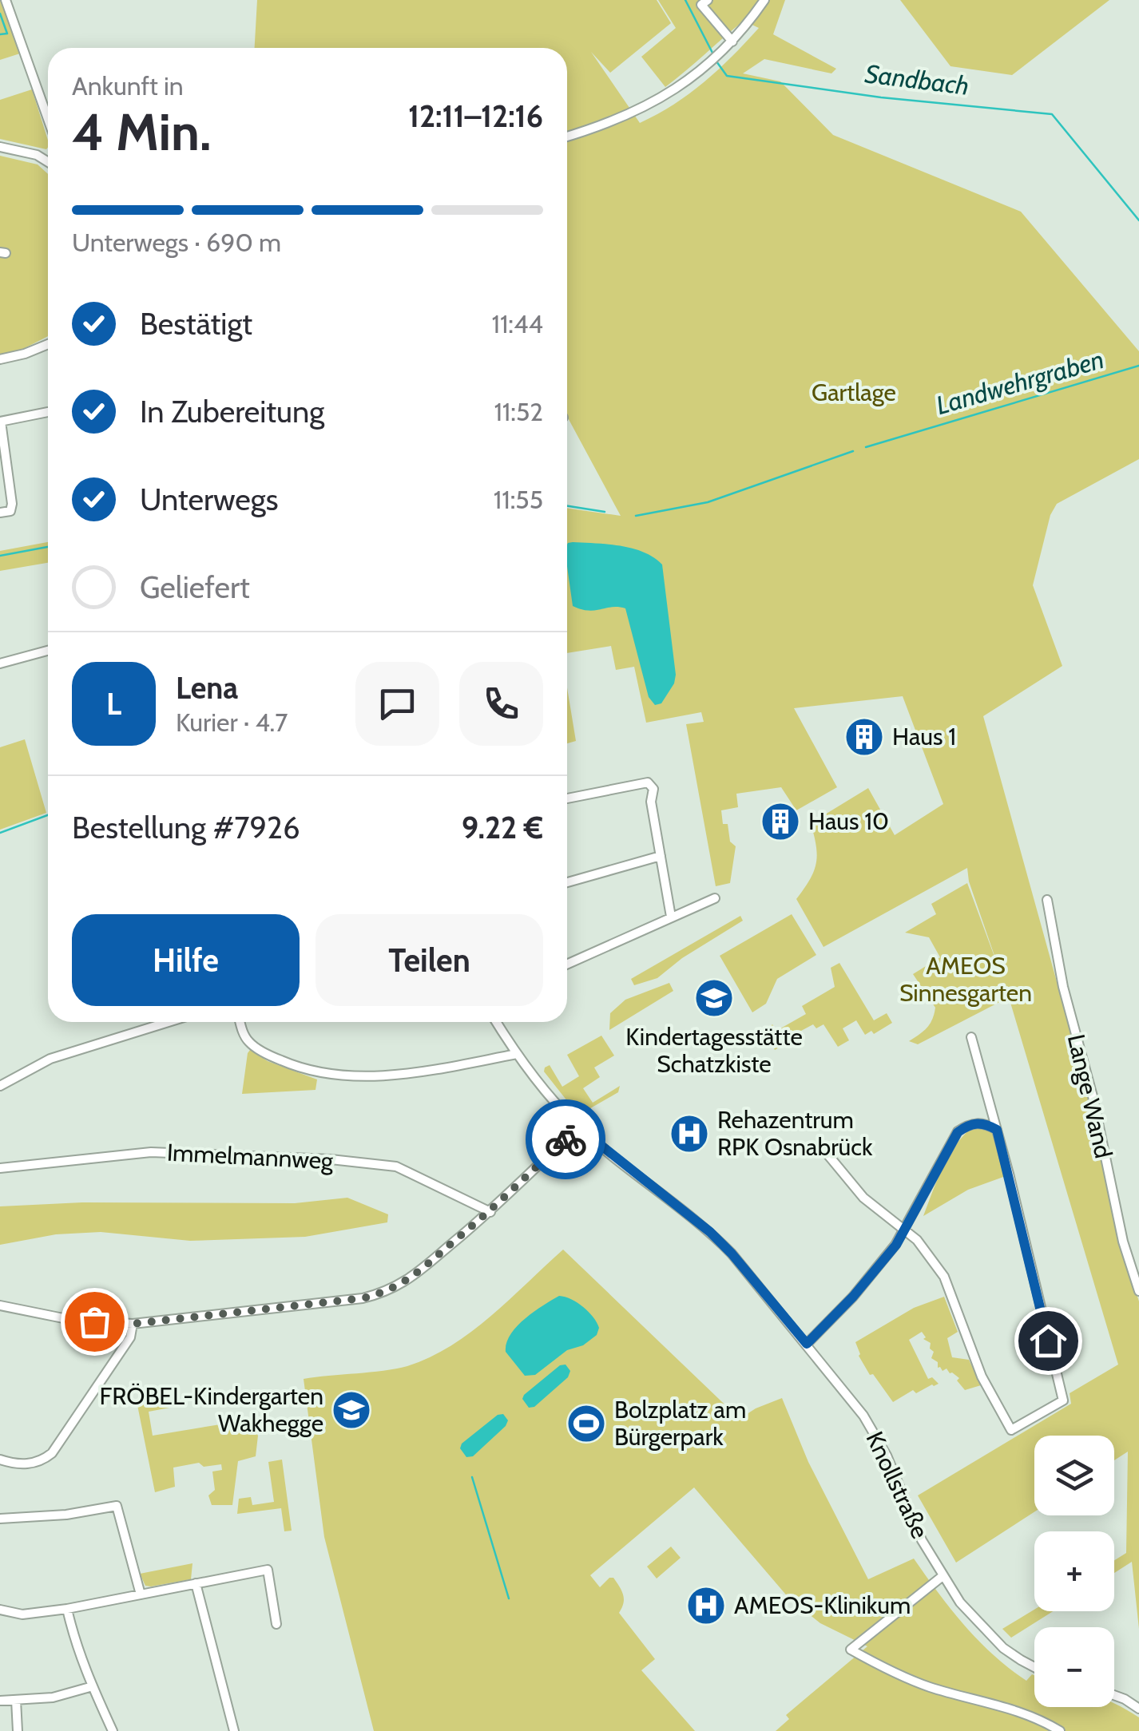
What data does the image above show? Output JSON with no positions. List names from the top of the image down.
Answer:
{
  "streets": {
    "street": ["Lange Wand", "Immelmannweg", "Knollstraße"]
  },
  "water": ["Sandbach", "Landwehrgraben"],
  "parks": ["Gartlage", "AMEOS Sinnesgarten"],
  "places": {
    "building": ["Haus 1", "Haus 10"],
    "school or university": ["Kindertagesstätte Schatzkiste", "FRÖBEL-Kindergarten Wakhegge"],
    "hospital": ["Rehazentrum RPK Osnabrück", "AMEOS-Klinikum"],
    "sports": ["Bolzplatz am Bürgerpark"]
  },
  "page": {
    "heading": ["4 Min.", "Ankunft in", "12:11–12:16"],
    "panel": [
      "Lena",
      "Kurier · 4.7",
      "Bestellung #7926",
      "9.22 €"
    ],
    "bar": "Unterwegs · 690 m",
    "list": [
      ["Bestätigt", "11:44"],
      ["In Zubereitung", "11:52"],
      ["Unterwegs", "11:55"],
      "Geliefert"
    ],
    "round": "L",
    "buttons": ["Hilfe", "Teilen"],
    "map_buttons": ["+", "−"]
  }
}
